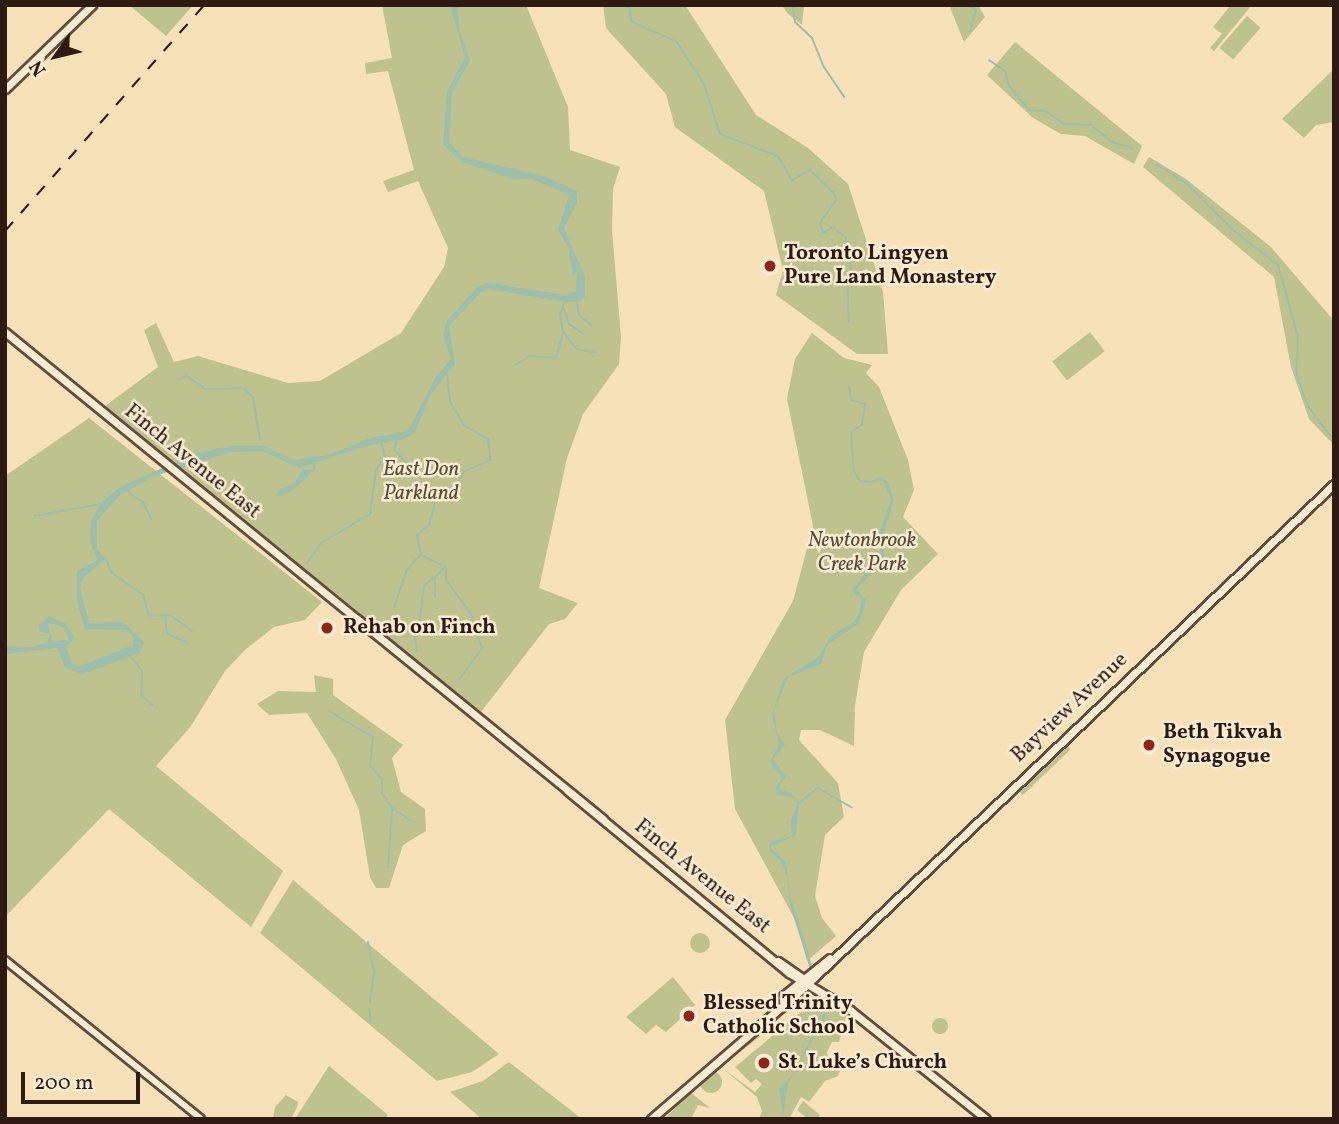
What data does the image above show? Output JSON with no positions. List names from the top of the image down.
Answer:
{
  "streets": {
    "main road": ["Finch Avenue East", "Bayview Avenue"]
  },
  "crossings": [
    ["Finch Avenue East", "Bayview Avenue"]
  ],
  "parks": ["East Don Parkland", "Newtonbrook Creek Park"],
  "places": [
    "Toronto Lingyen Pure Land Monastery",
    "Rehab on Finch",
    "Beth Tikvah Synagogue",
    "Blessed Trinity Catholic School",
    "St. Luke’s Church"
  ],
  "scale_bar": "200 m",
  "north": "bottom left"
}
